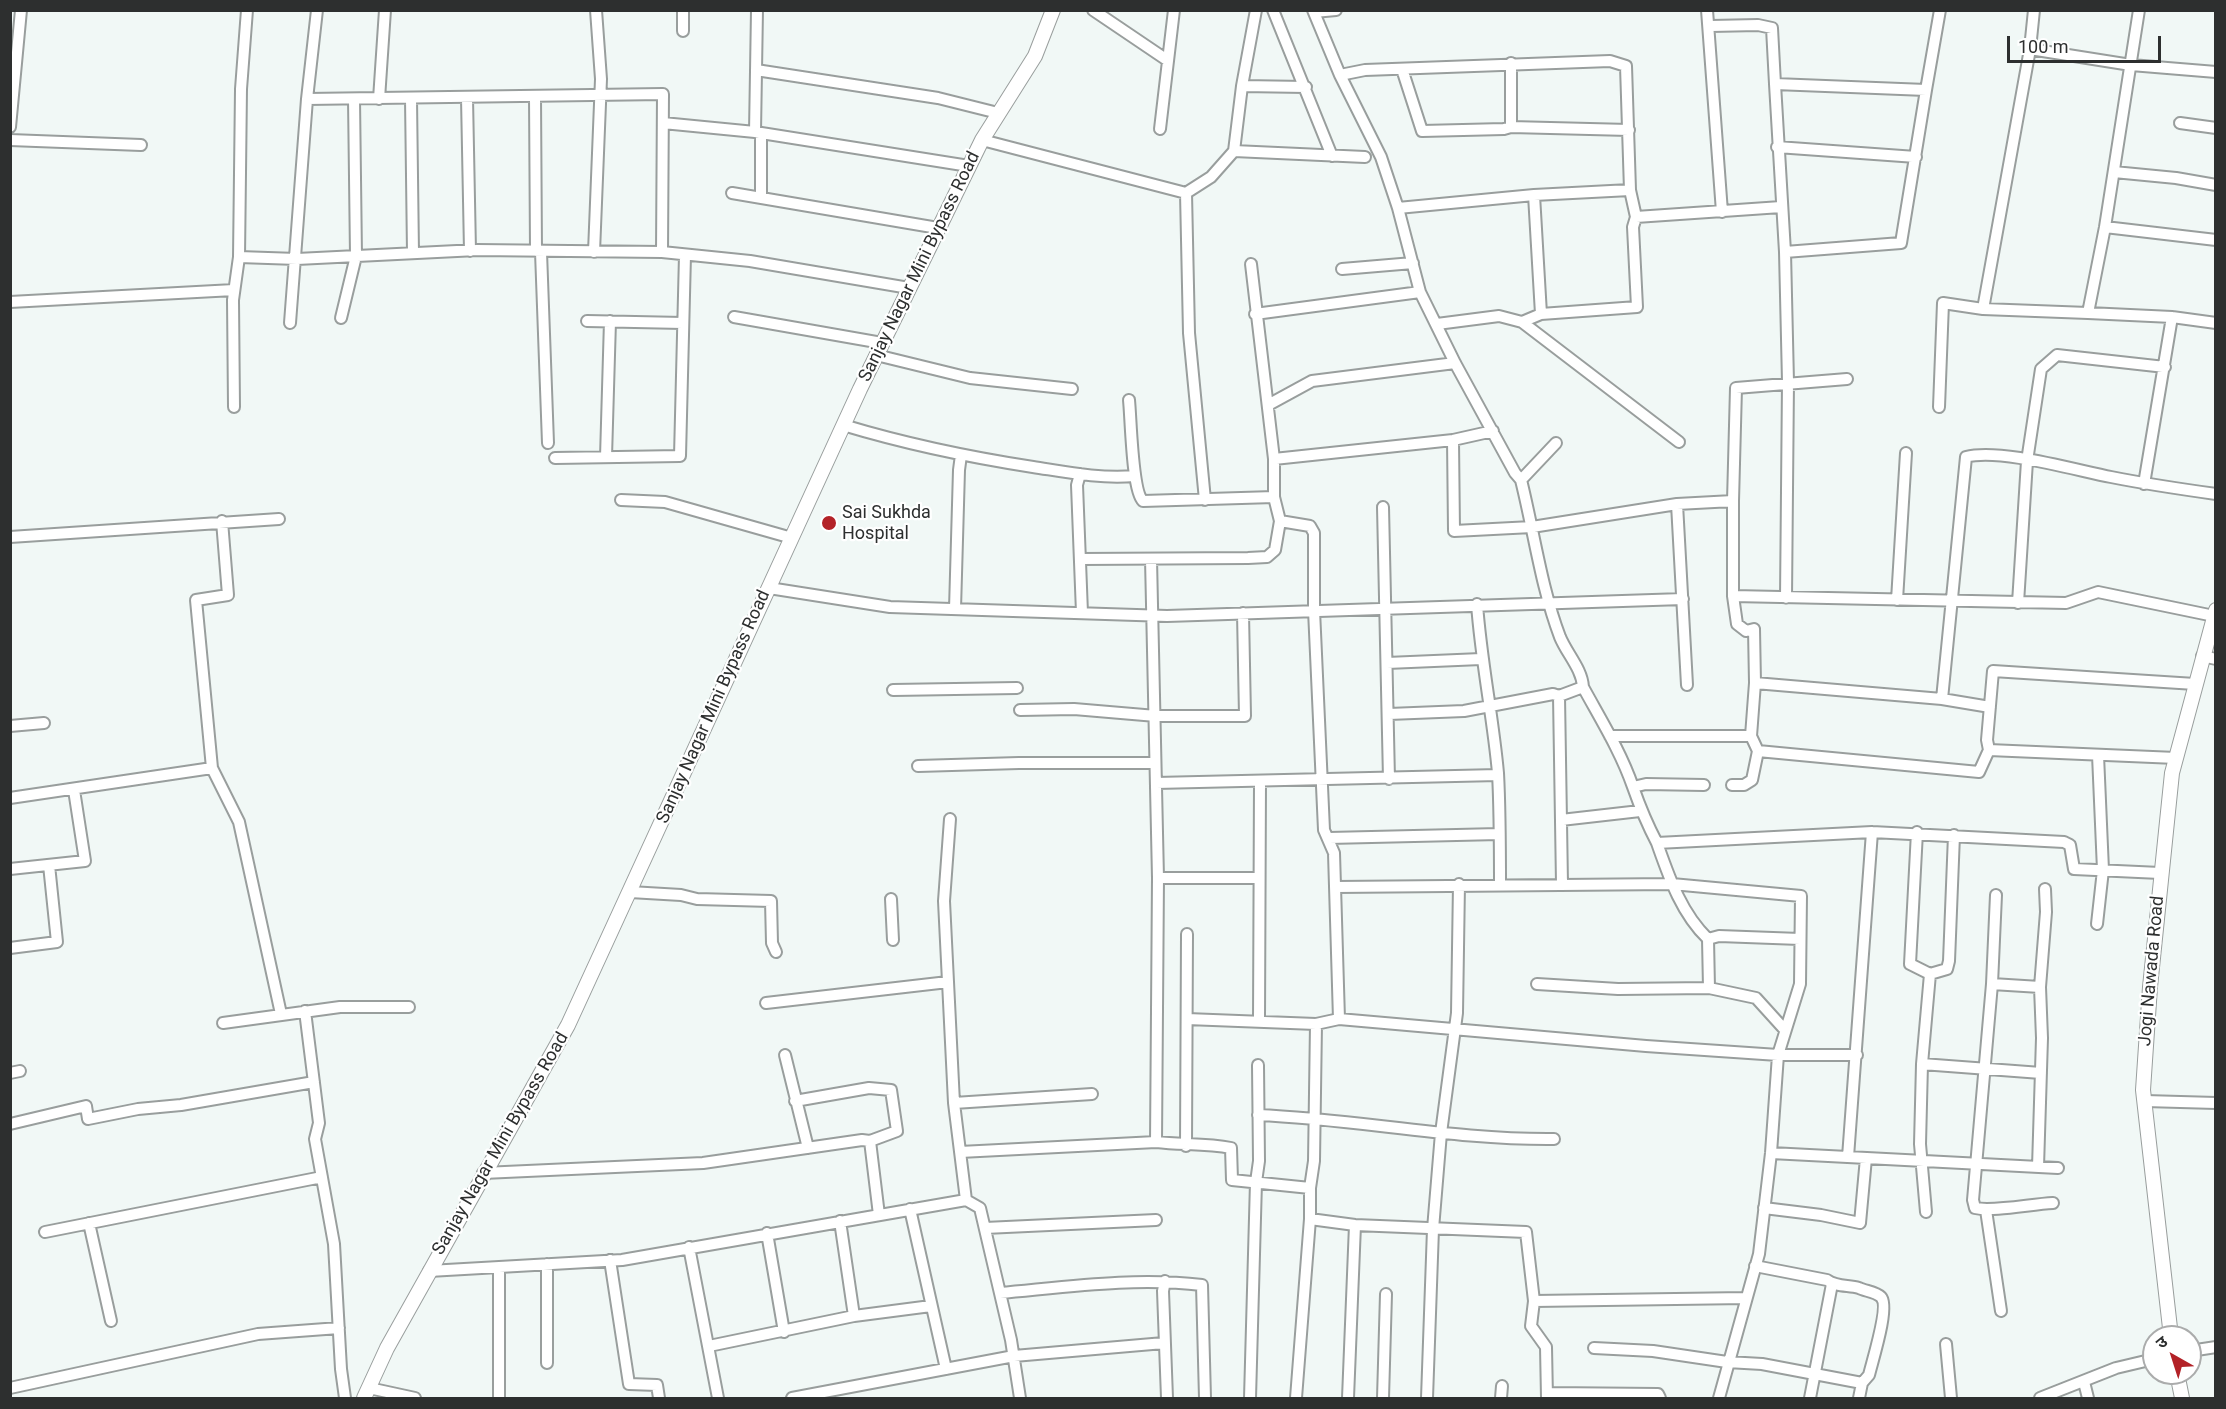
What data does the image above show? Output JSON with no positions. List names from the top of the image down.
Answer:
{
  "streets": {
    "street": ["Sanjay Nagar Mini Bypass Road", "Jogi Nawada Road"]
  },
  "places": ["Sai Sukhda Hospital"],
  "scale_bar": "100 m",
  "north": "top left"
}
